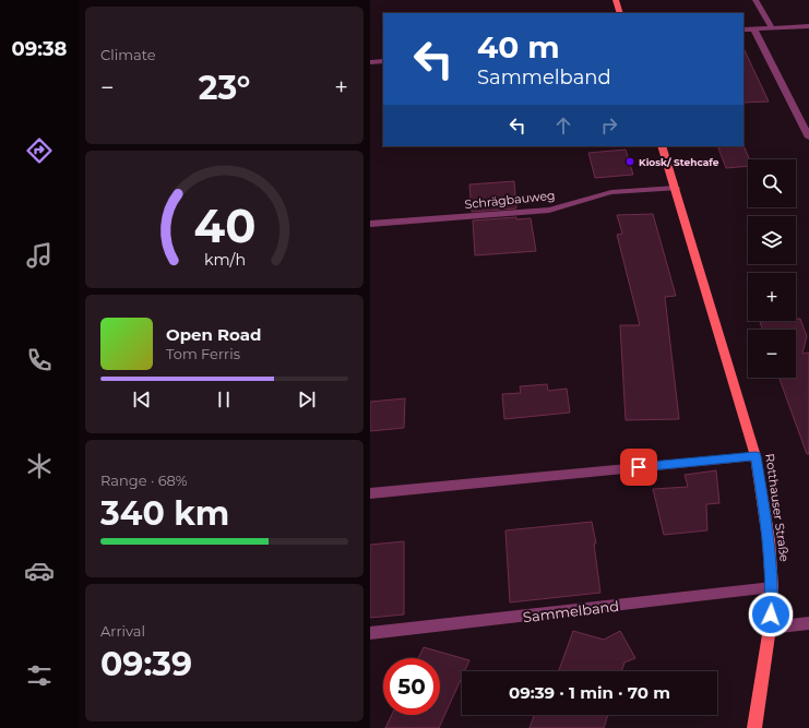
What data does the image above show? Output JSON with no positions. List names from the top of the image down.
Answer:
{
  "streets": {
    "main road": ["Rotthauser Straße"],
    "street": ["Schrägbauweg", "Sammelband"]
  },
  "crossings": [
    ["Schrägbauweg", "Rotthauser Straße"],
    ["Rotthauser Straße", "Sammelband"]
  ],
  "places": ["Kiosk/ Stehcafe"],
  "page": {
    "tabs": "09:38",
    "tile": [
      "Climate",
      ["Range · 68%", "340 km"],
      ["Arrival", "09:39"]
    ],
    "turn": ["40 m", "Sammelband"],
    "heat": ["−", "23°", "+"],
    "map_buttons": ["+", "−"],
    "song": ["Open Road", "Tom Ferris"],
    "limit": "50",
    "trip": "09:39 · 1 min · 70 m",
    "gauge": ["40", "km/h"]
  }
}
